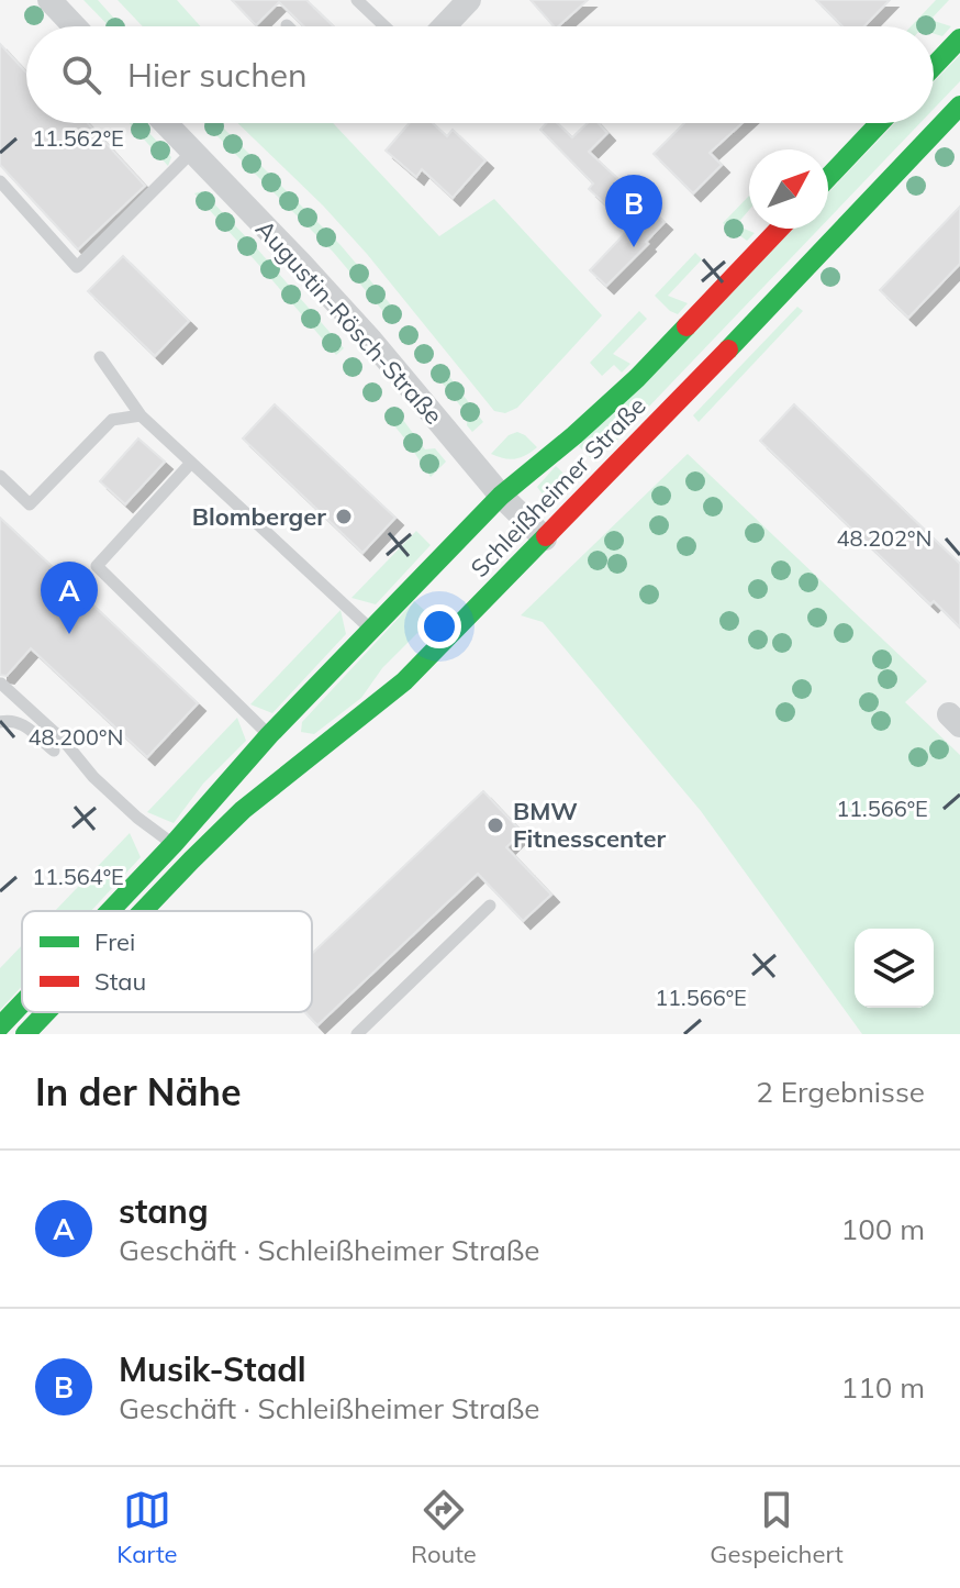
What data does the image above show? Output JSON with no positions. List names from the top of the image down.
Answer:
{
  "streets": {
    "main road": ["Schleißheimer Straße"],
    "street": ["Augustin-Rösch-Straße"]
  },
  "crossings": [
    ["Augustin-Rösch-Straße", "Schleißheimer Straße"]
  ],
  "places": ["Blomberger", "BMW Fitnesscenter"],
  "legend": ["Frei", "Stau"],
  "north": "top right",
  "page": {
    "search": "Hier suchen",
    "pins": ["B", "A"],
    "heading": ["In der Nähe", "2 Ergebnisse"],
    "list": [
      {
        "mark": "A",
        "name": "stang",
        "note": "Geschäft · Schleißheimer Straße",
        "value": "100 m"
      },
      {
        "mark": "B",
        "name": "Musik-Stadl",
        "note": "Geschäft · Schleißheimer Straße",
        "value": "110 m"
      }
    ],
    "nav": ["Karte", "Route", "Gespeichert"]
  },
  "coordinates": [
    "11.562°E",
    "48.202°N",
    "48.200°N",
    "11.566°E",
    "11.564°E"
  ]
}
